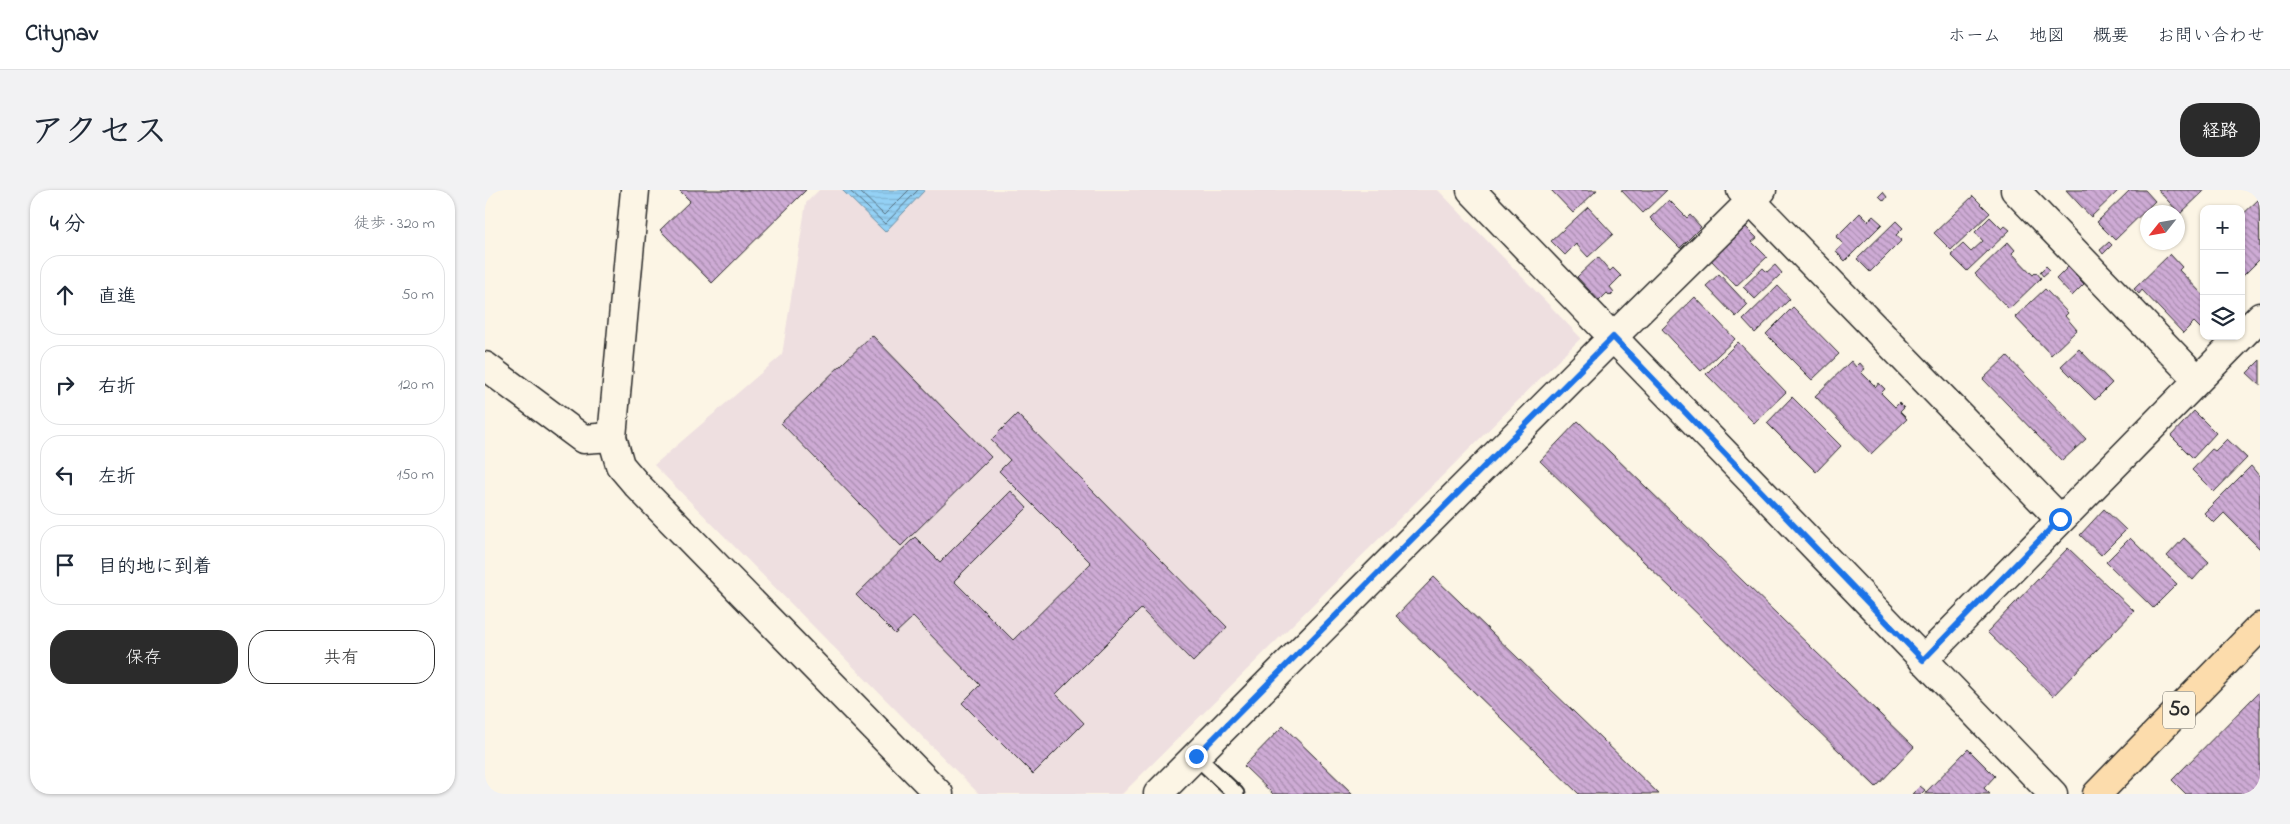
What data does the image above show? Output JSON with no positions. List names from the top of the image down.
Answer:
{
  "streets": {
    "main road": ["50"]
  },
  "north": "bottom left",
  "page": {
    "header": "Citynav",
    "nav": [
      "ホーム",
      "地図",
      "概要",
      "お問い合わせ"
    ],
    "title": "アクセス",
    "buttons": [
      "経路",
      ["保存", "共有"]
    ],
    "heading": ["4 分", "徒歩 · 320 m"],
    "map_buttons": ["+", "−"],
    "list": [
      ["直進", "50 m"],
      ["右折", "120 m"],
      ["左折", "150 m"],
      "目的地に到着"
    ]
  }
}
